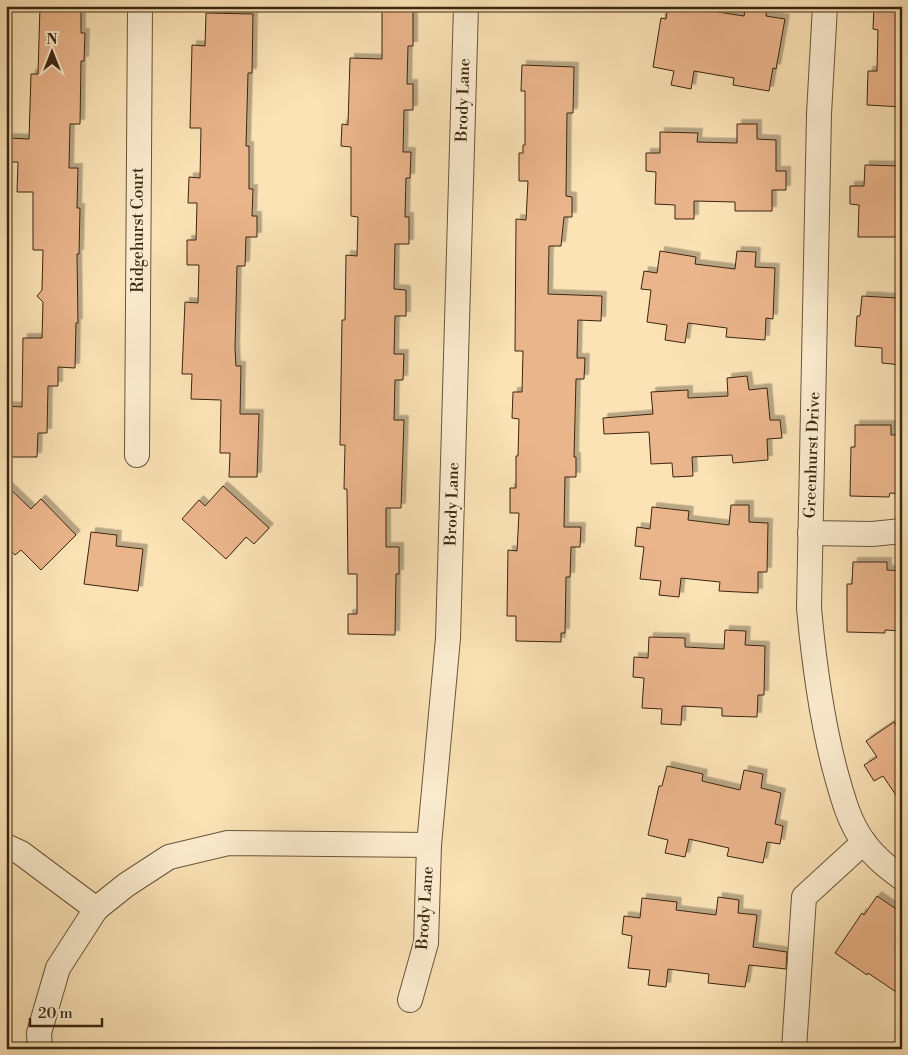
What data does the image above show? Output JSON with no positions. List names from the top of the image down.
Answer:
{
  "streets": {
    "street": ["Brody Lane", "Ridgehurst Court", "Greenhurst Drive"]
  },
  "scale_bar": "20 m",
  "north": "top"
}
